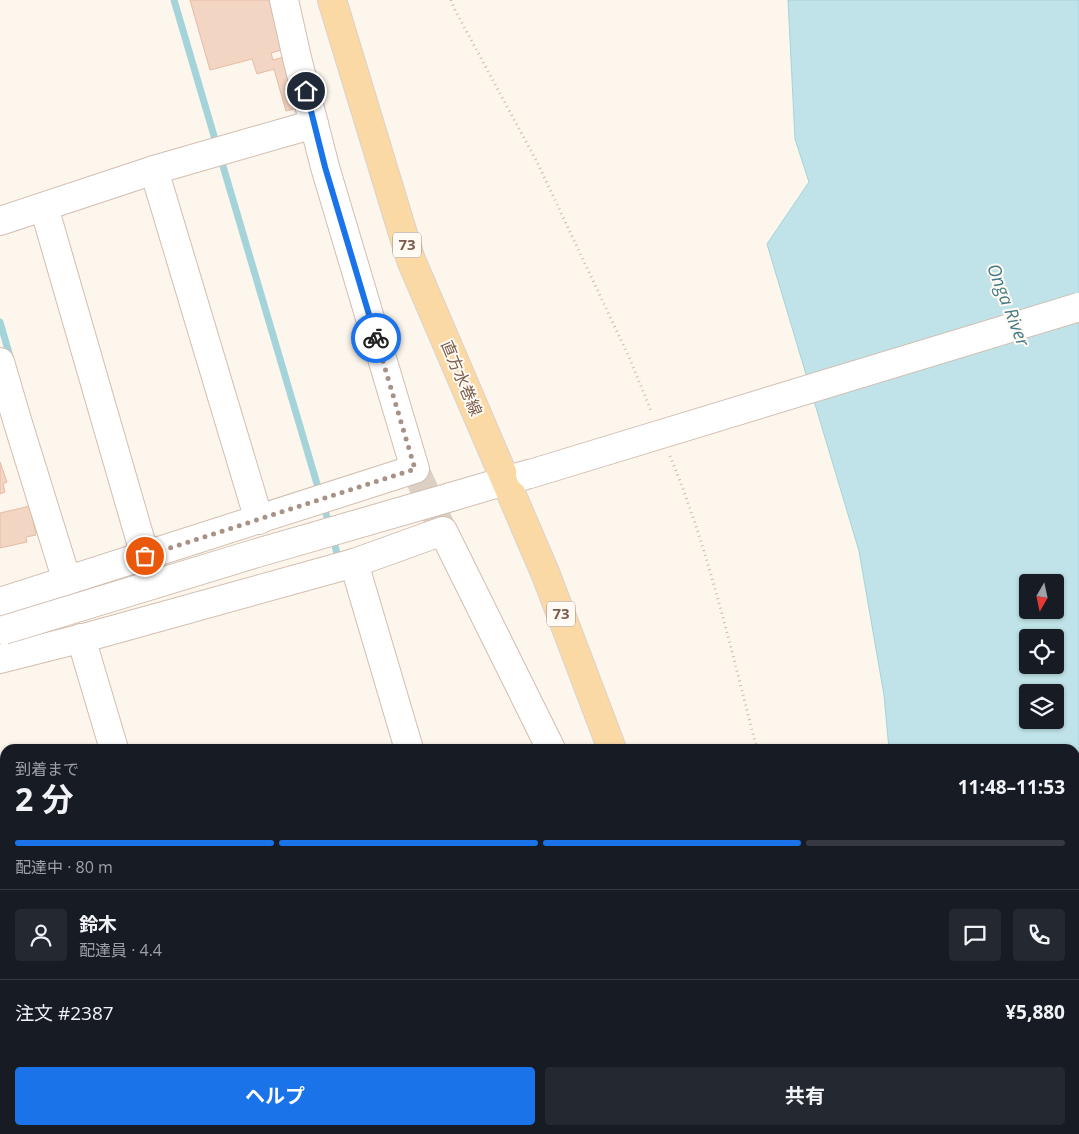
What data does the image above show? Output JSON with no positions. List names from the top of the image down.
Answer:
{
  "streets": {
    "main road": ["73", "直方水巻線"]
  },
  "water": ["Onga River"],
  "north": "bottom",
  "page": {
    "heading": ["2 分", "到着まで", "11:48–11:53"],
    "panel": [
      "鈴木",
      "配達員 · 4.4",
      "注文 #2387",
      "¥5,880"
    ],
    "bar": "配達中 · 80 m",
    "buttons": ["ヘルプ", "共有"]
  }
}
